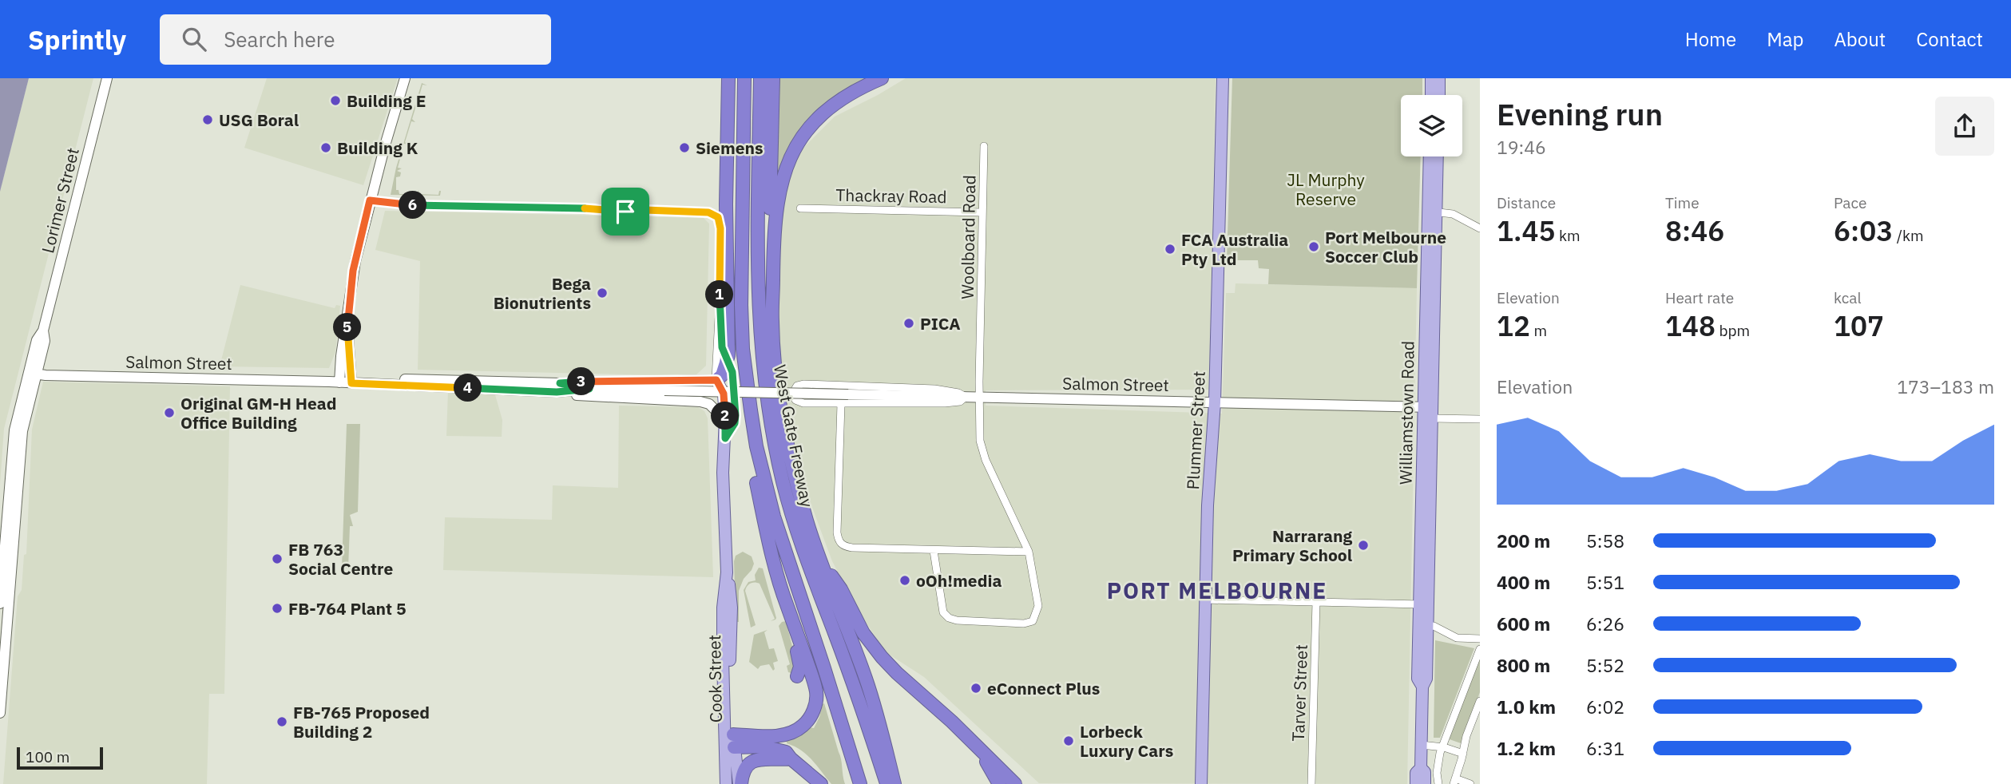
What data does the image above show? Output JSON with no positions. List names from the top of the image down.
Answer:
{
  "streets": {
    "highway": ["West Gate Freeway"],
    "main road": ["Williamstown Road", "Plummer Street", "Cook Street"],
    "street": [
      "Thackray Road",
      "Lorimer Street",
      "Woolboard Road",
      "Salmon Street",
      "Tarver Street"
    ]
  },
  "crossings": [
    ["Thackray Road", "Woolboard Road"],
    ["Lorimer Street", "Salmon Street"],
    ["Woolboard Road", "Salmon Street"],
    ["Salmon Street", "Williamstown Road"],
    ["Salmon Street", "Plummer Street"],
    ["Salmon Street", "Cook Street"]
  ],
  "districts": ["PORT MELBOURNE"],
  "parks": ["JL Murphy Reserve"],
  "places": [
    "Building E",
    "USG Boral",
    "Building K",
    "Siemens",
    "Port Melbourne Soccer Club",
    "FCA Australia Pty Ltd",
    "Bega Bionutrients",
    "PICA",
    "Original GM-H Head Office Building",
    "Narrarang Primary School",
    "FB 763 Social Centre",
    "oOh!media",
    "FB-764 Plant 5",
    "eConnect Plus",
    "FB-765 Proposed Building 2",
    "Lorbeck Luxury Cars"
  ],
  "scale_bar": "100 m",
  "page": {
    "header": "Sprintly",
    "search": "Search here",
    "nav": [
      "Home",
      "Map",
      "About",
      "Contact"
    ],
    "heading": ["Evening run", "19:46"],
    "stats": [
      ["Distance", "1.45 km"],
      ["Time", "8:46"],
      ["Pace", "6:03 /km"],
      ["Elevation", "12 m"],
      ["Heart rate", "148 bpm"],
      ["kcal", "107"]
    ],
    "pins": [
      "6",
      "1",
      "5",
      "3",
      "4",
      "2"
    ],
    "chart": ["Elevation", "173–183 m"],
    "list": [
      {
        "name": "200 m",
        "note": "5:58"
      },
      {
        "name": "400 m",
        "note": "5:51"
      },
      {
        "name": "600 m",
        "note": "6:26"
      },
      {
        "name": "800 m",
        "note": "5:52"
      },
      {
        "name": "1.0 km",
        "note": "6:02"
      },
      {
        "name": "1.2 km",
        "note": "6:31"
      }
    ],
    "scale": "100 m"
  }
}
